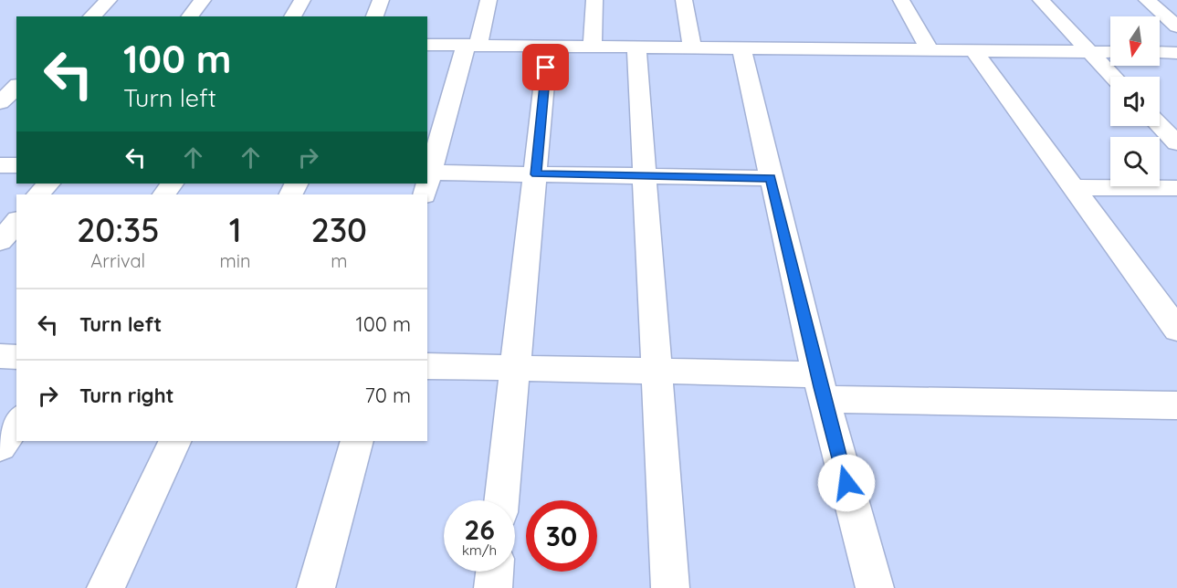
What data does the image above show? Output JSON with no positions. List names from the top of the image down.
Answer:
{
  "north": "bottom",
  "page": {
    "turn": ["100 m", "Turn left"],
    "eta": [
      "20:35",
      "Arrival",
      "1",
      "min",
      "230",
      "m"
    ],
    "list": [
      {
        "name": "Turn left",
        "value": "100 m"
      },
      {
        "name": "Turn right",
        "value": "70 m"
      }
    ],
    "speed": "26 km/h",
    "limit": "30"
  }
}
